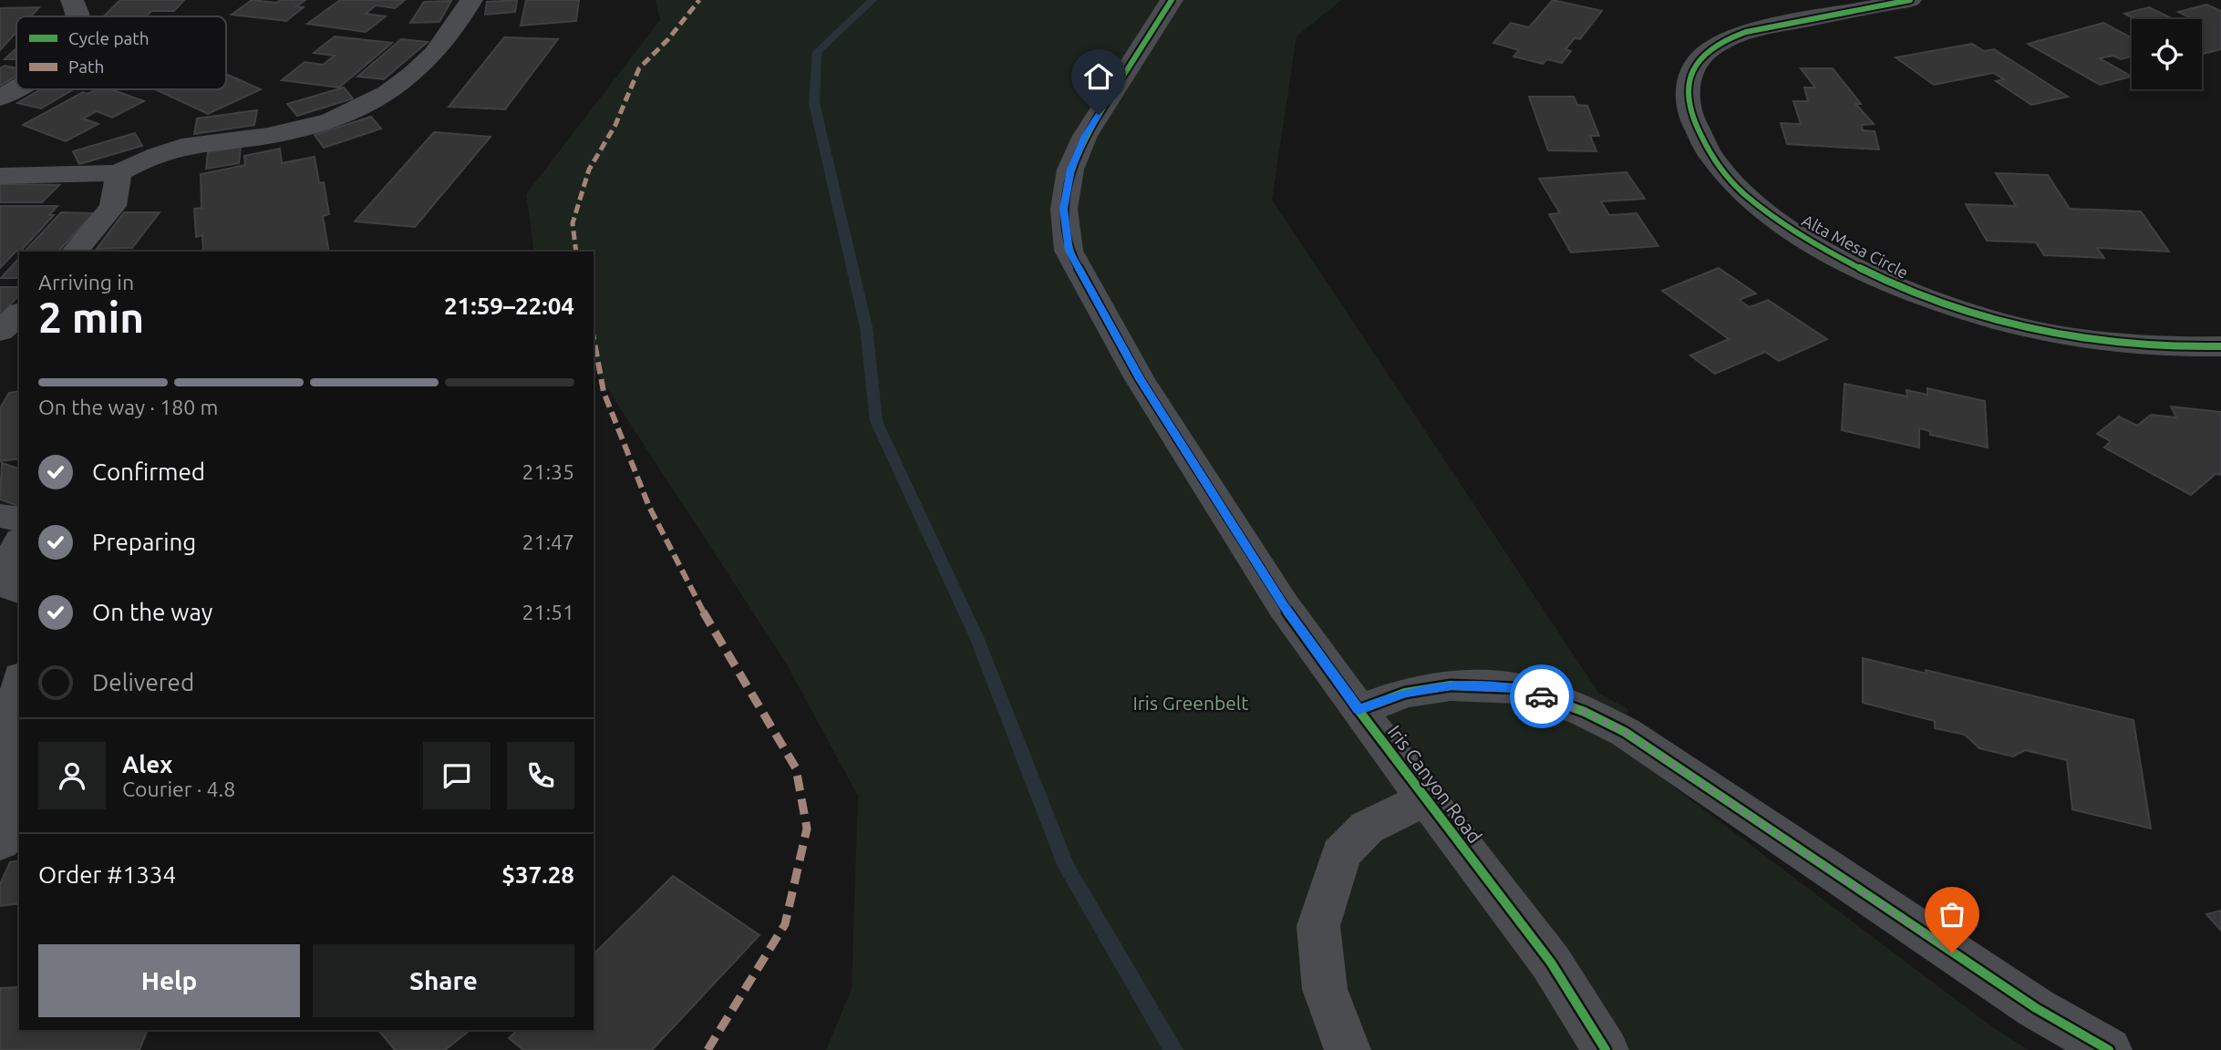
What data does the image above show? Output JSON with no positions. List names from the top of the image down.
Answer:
{
  "streets": {
    "street": ["Alta Mesa Circle", "Iris Canyon Road"]
  },
  "parks": ["Iris Greenbelt"],
  "legend": ["Cycle path", "Path"],
  "page": {
    "heading": ["2 min", "Arriving in", "21:59–22:04"],
    "panel": [
      "Alex",
      "Courier · 4.8",
      "Order #1334",
      "$37.28"
    ],
    "bar": "On the way · 180 m",
    "list": [
      ["Confirmed", "21:35"],
      ["Preparing", "21:47"],
      ["On the way", "21:51"],
      "Delivered"
    ],
    "buttons": ["Help", "Share"]
  }
}
